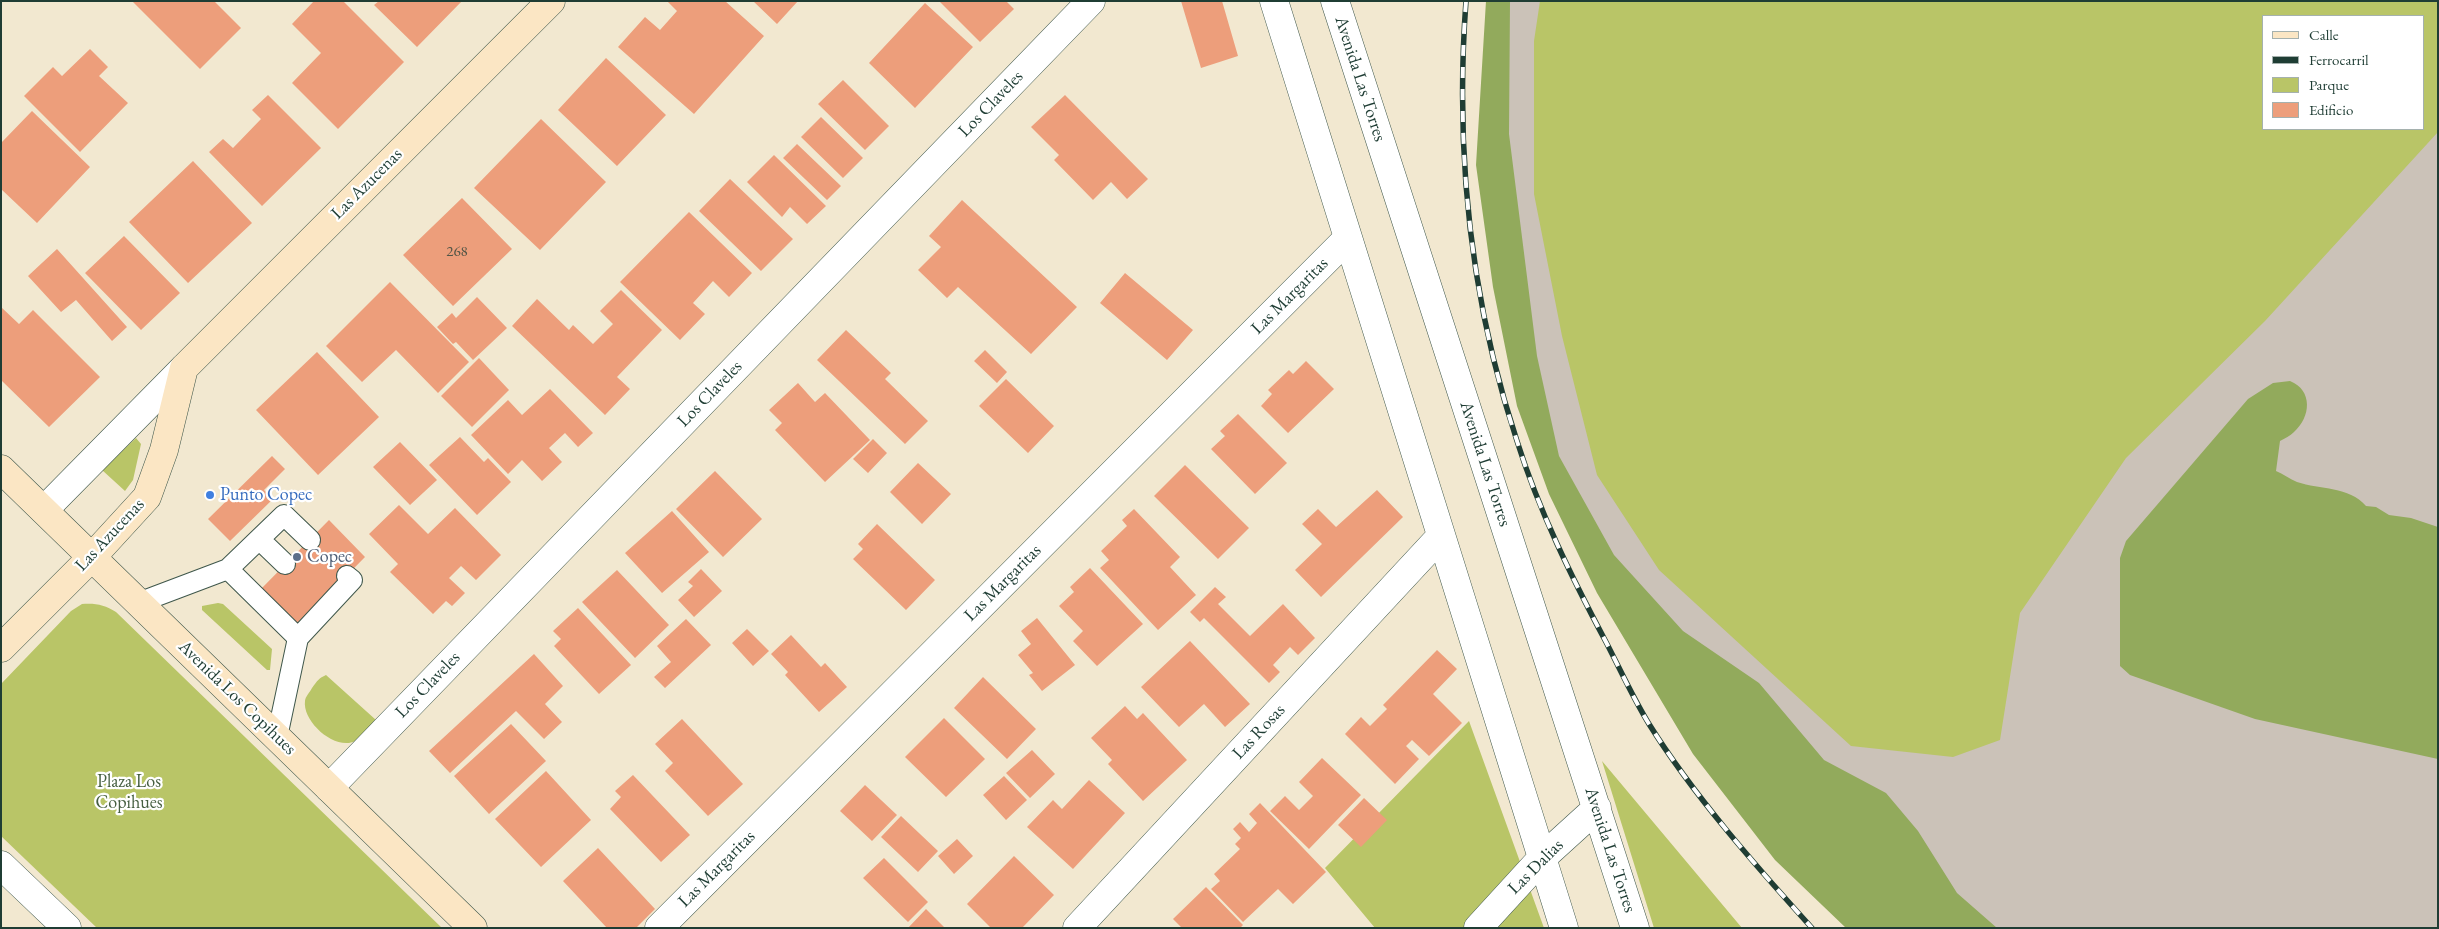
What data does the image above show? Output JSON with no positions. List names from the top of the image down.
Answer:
{
  "streets": {
    "street": [
      "Avenida Las Torres",
      "Los Claveles",
      "Las Azucenas",
      "Las Margaritas",
      "Avenida Los Copihues",
      "Las Rosas",
      "Las Dalias"
    ]
  },
  "crossings": [
    ["Avenida Las Torres", "Las Dalias"],
    ["Los Claveles", "Avenida Los Copihues"],
    ["Las Azucenas", "Avenida Los Copihues"]
  ],
  "parks": ["Plaza Los Copihues"],
  "places": ["Punto Copec", "Copec"],
  "house_numbers": ["268"],
  "legend": [
    "Calle",
    "Ferrocarril",
    "Parque",
    "Edificio"
  ]
}
